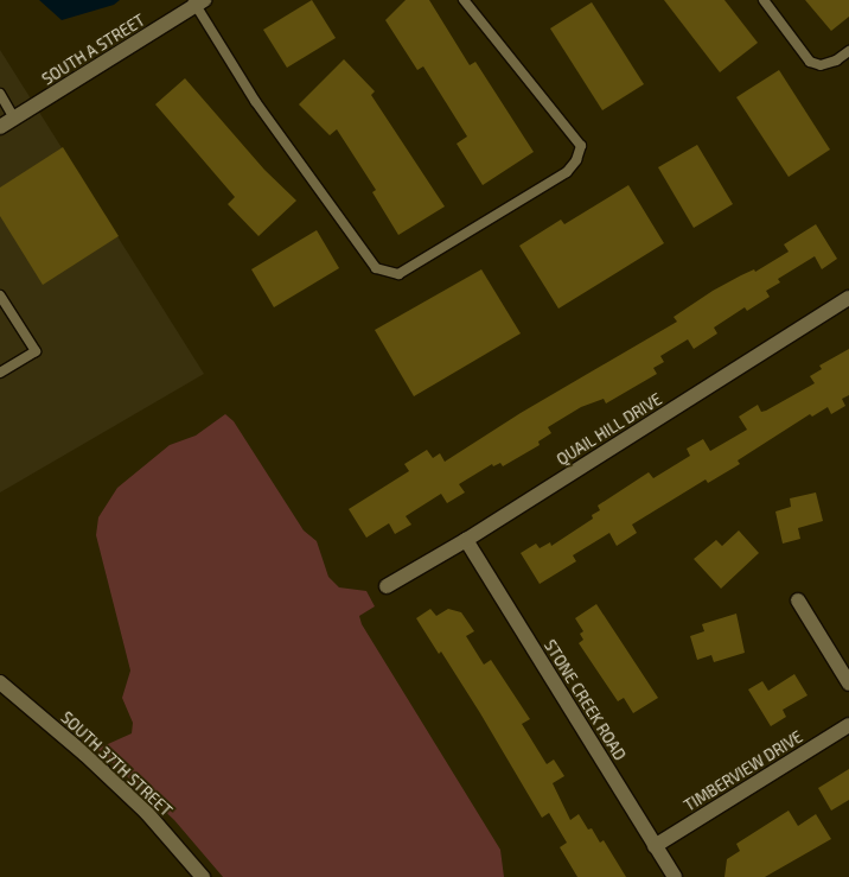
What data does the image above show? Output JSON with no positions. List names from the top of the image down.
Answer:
{
  "streets": {
    "street": [
      "SOUTH A STREET",
      "QUAIL HILL DRIVE",
      "STONE CREEK ROAD",
      "SOUTH 37TH STREET",
      "TIMBERVIEW DRIVE"
    ]
  },
  "crossings": [
    ["QUAIL HILL DRIVE", "STONE CREEK ROAD"],
    ["STONE CREEK ROAD", "TIMBERVIEW DRIVE"]
  ]
}
